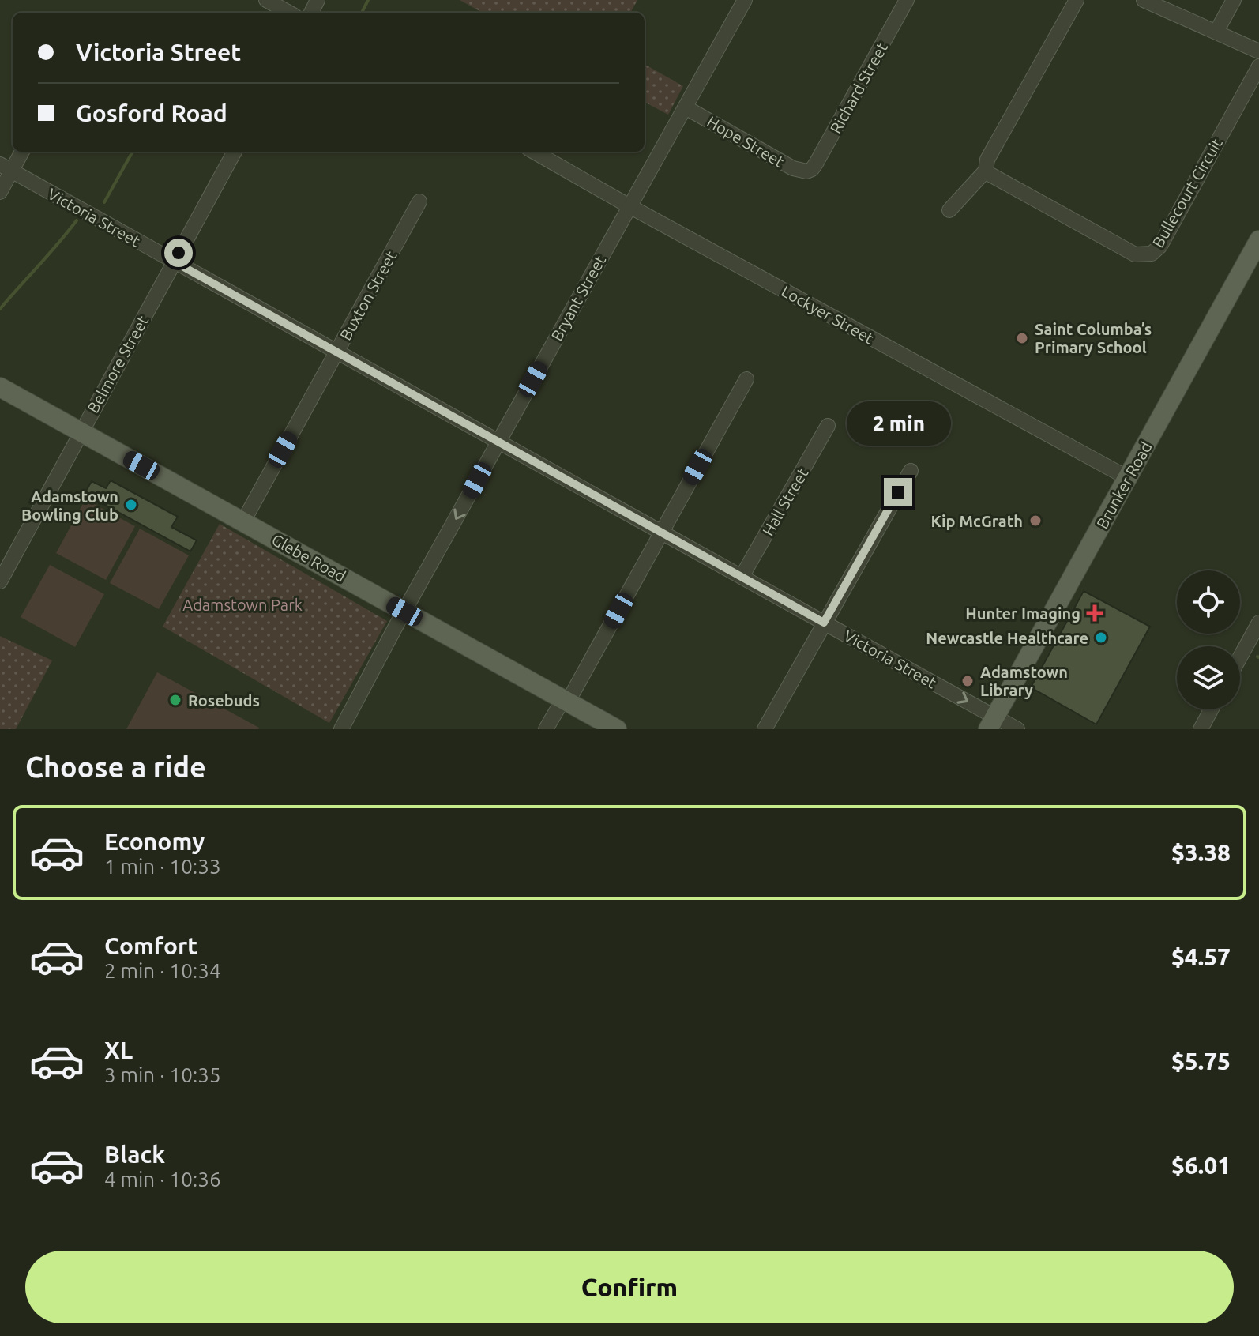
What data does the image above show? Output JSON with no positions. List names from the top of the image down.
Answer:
{
  "streets": {
    "main road": ["Brunker Road", "Glebe Road"],
    "street": [
      "Richard Street",
      "Hope Street",
      "Bullecourt Circuit",
      "Victoria Street",
      "Buxton Street",
      "Bryant Street",
      "Lockyer Street",
      "Belmore Street",
      "Hall Street"
    ]
  },
  "crossings": [
    ["Richard Street", "Hope Street"],
    ["Hope Street", "Bryant Street"],
    ["Victoria Street", "Buxton Street"],
    ["Victoria Street", "Bryant Street"],
    ["Victoria Street", "Belmore Street"],
    ["Victoria Street", "Brunker Road"],
    ["Victoria Street", "Hall Street"],
    ["Buxton Street", "Glebe Road"],
    ["Bryant Street", "Lockyer Street"],
    ["Bryant Street", "Glebe Road"],
    ["Lockyer Street", "Brunker Road"],
    ["Belmore Street", "Glebe Road"]
  ],
  "parks": ["Adamstown Park"],
  "places": {
    "other": [
      "Saint Columba’s Primary School",
      "Adamstown Bowling Club",
      "Kip McGrath",
      "Newcastle Healthcare",
      "Adamstown Library",
      "Rosebuds"
    ],
    "health": ["Hunter Imaging"]
  },
  "page": {
    "banner": ["Victoria Street", "Gosford Road"],
    "bubble": "2 min",
    "heading": "Choose a ride",
    "list": [
      {
        "name": "Economy",
        "note": "1 min · 10:33",
        "value": "$3.38"
      },
      {
        "name": "Comfort",
        "note": "2 min · 10:34",
        "value": "$4.57"
      },
      {
        "name": "XL",
        "note": "3 min · 10:35",
        "value": "$5.75"
      },
      {
        "name": "Black",
        "note": "4 min · 10:36",
        "value": "$6.01"
      }
    ],
    "buttons": "Confirm"
  }
}
